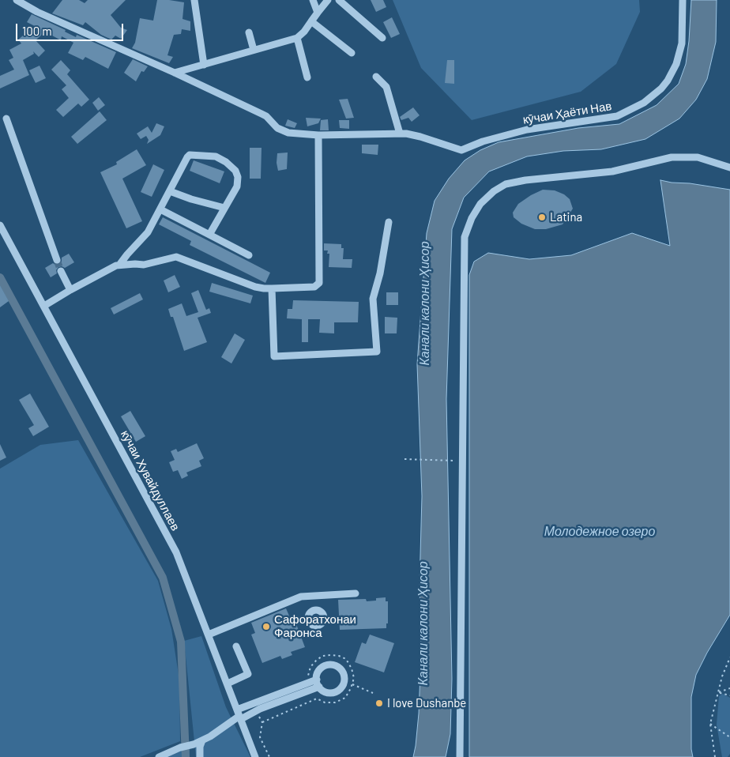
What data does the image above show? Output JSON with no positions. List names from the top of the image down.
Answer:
{
  "streets": {
    "street": ["кӯчаи Ҳаёти Нав", "кӯчаи Хувайдуллаев"]
  },
  "water": ["Канали калони Ҳисор", "Молодежное озеро"],
  "places": ["Latina", "Сафоратхонаи Фаронса", "I love Dushanbe"],
  "scale_bar": "100 m"
}
